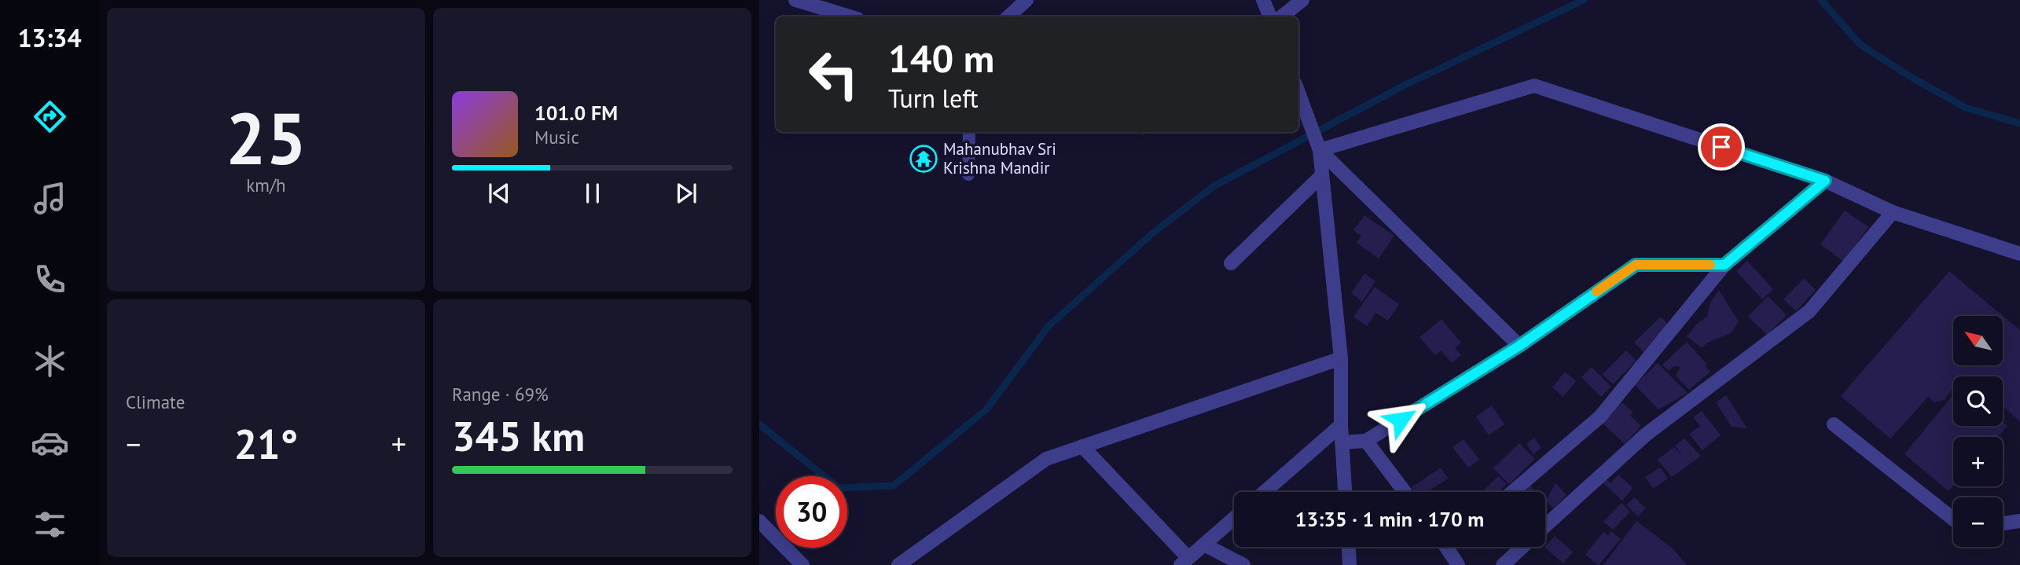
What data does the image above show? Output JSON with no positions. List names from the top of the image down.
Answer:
{
  "places": {
    "temple": ["Mahanubhav Sri Krishna Mandir"]
  },
  "north": "top left",
  "page": {
    "tabs": "13:34",
    "tile": [
      ["25", "km/h"],
      "Climate",
      ["Range · 69%", "345 km"]
    ],
    "turn": ["140 m", "Turn left"],
    "song": ["101.0 FM", "Music"],
    "map_buttons": ["+", "−"],
    "heat": ["−", "21°", "+"],
    "limit": "30",
    "trip": "13:35 · 1 min · 170 m"
  }
}
